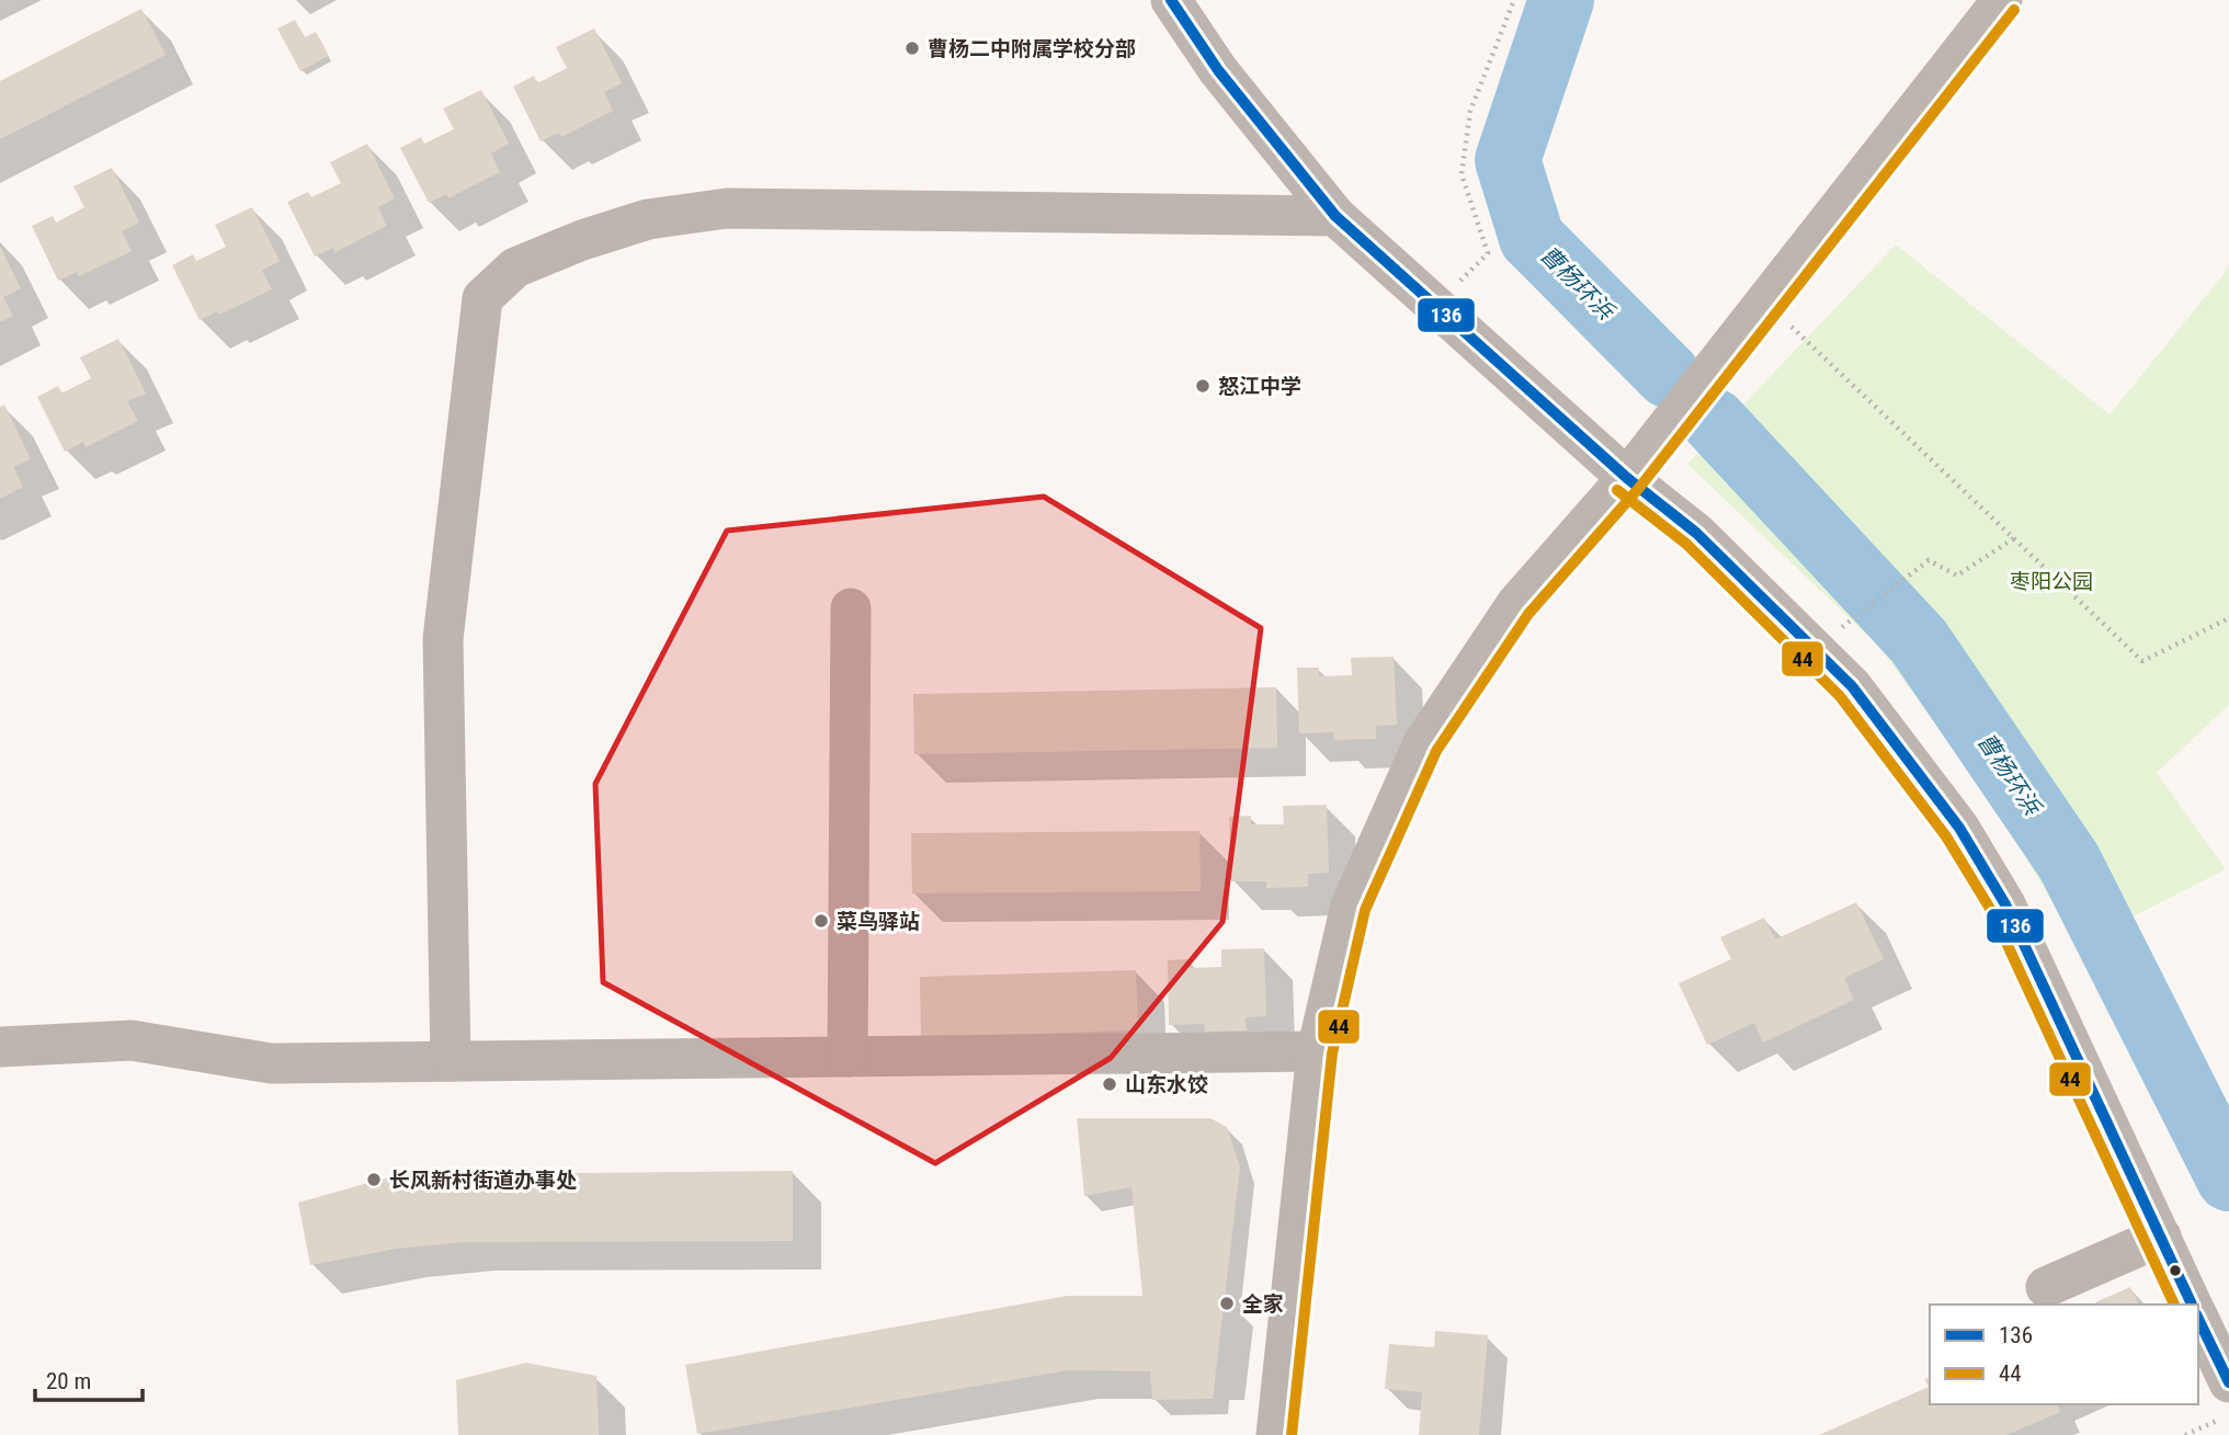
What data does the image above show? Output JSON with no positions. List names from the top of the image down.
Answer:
{
  "water": ["曹杨环浜"],
  "parks": ["枣阳公园"],
  "places": [
    "曹杨二中附属学校分部",
    "怒江中学",
    "菜鸟驿站",
    "山东水饺",
    "长风新村街道办事处",
    "全家"
  ],
  "lines": ["transit line 136", "transit line 44"],
  "legend": ["136", "44"],
  "scale_bar": "20 m"
}
